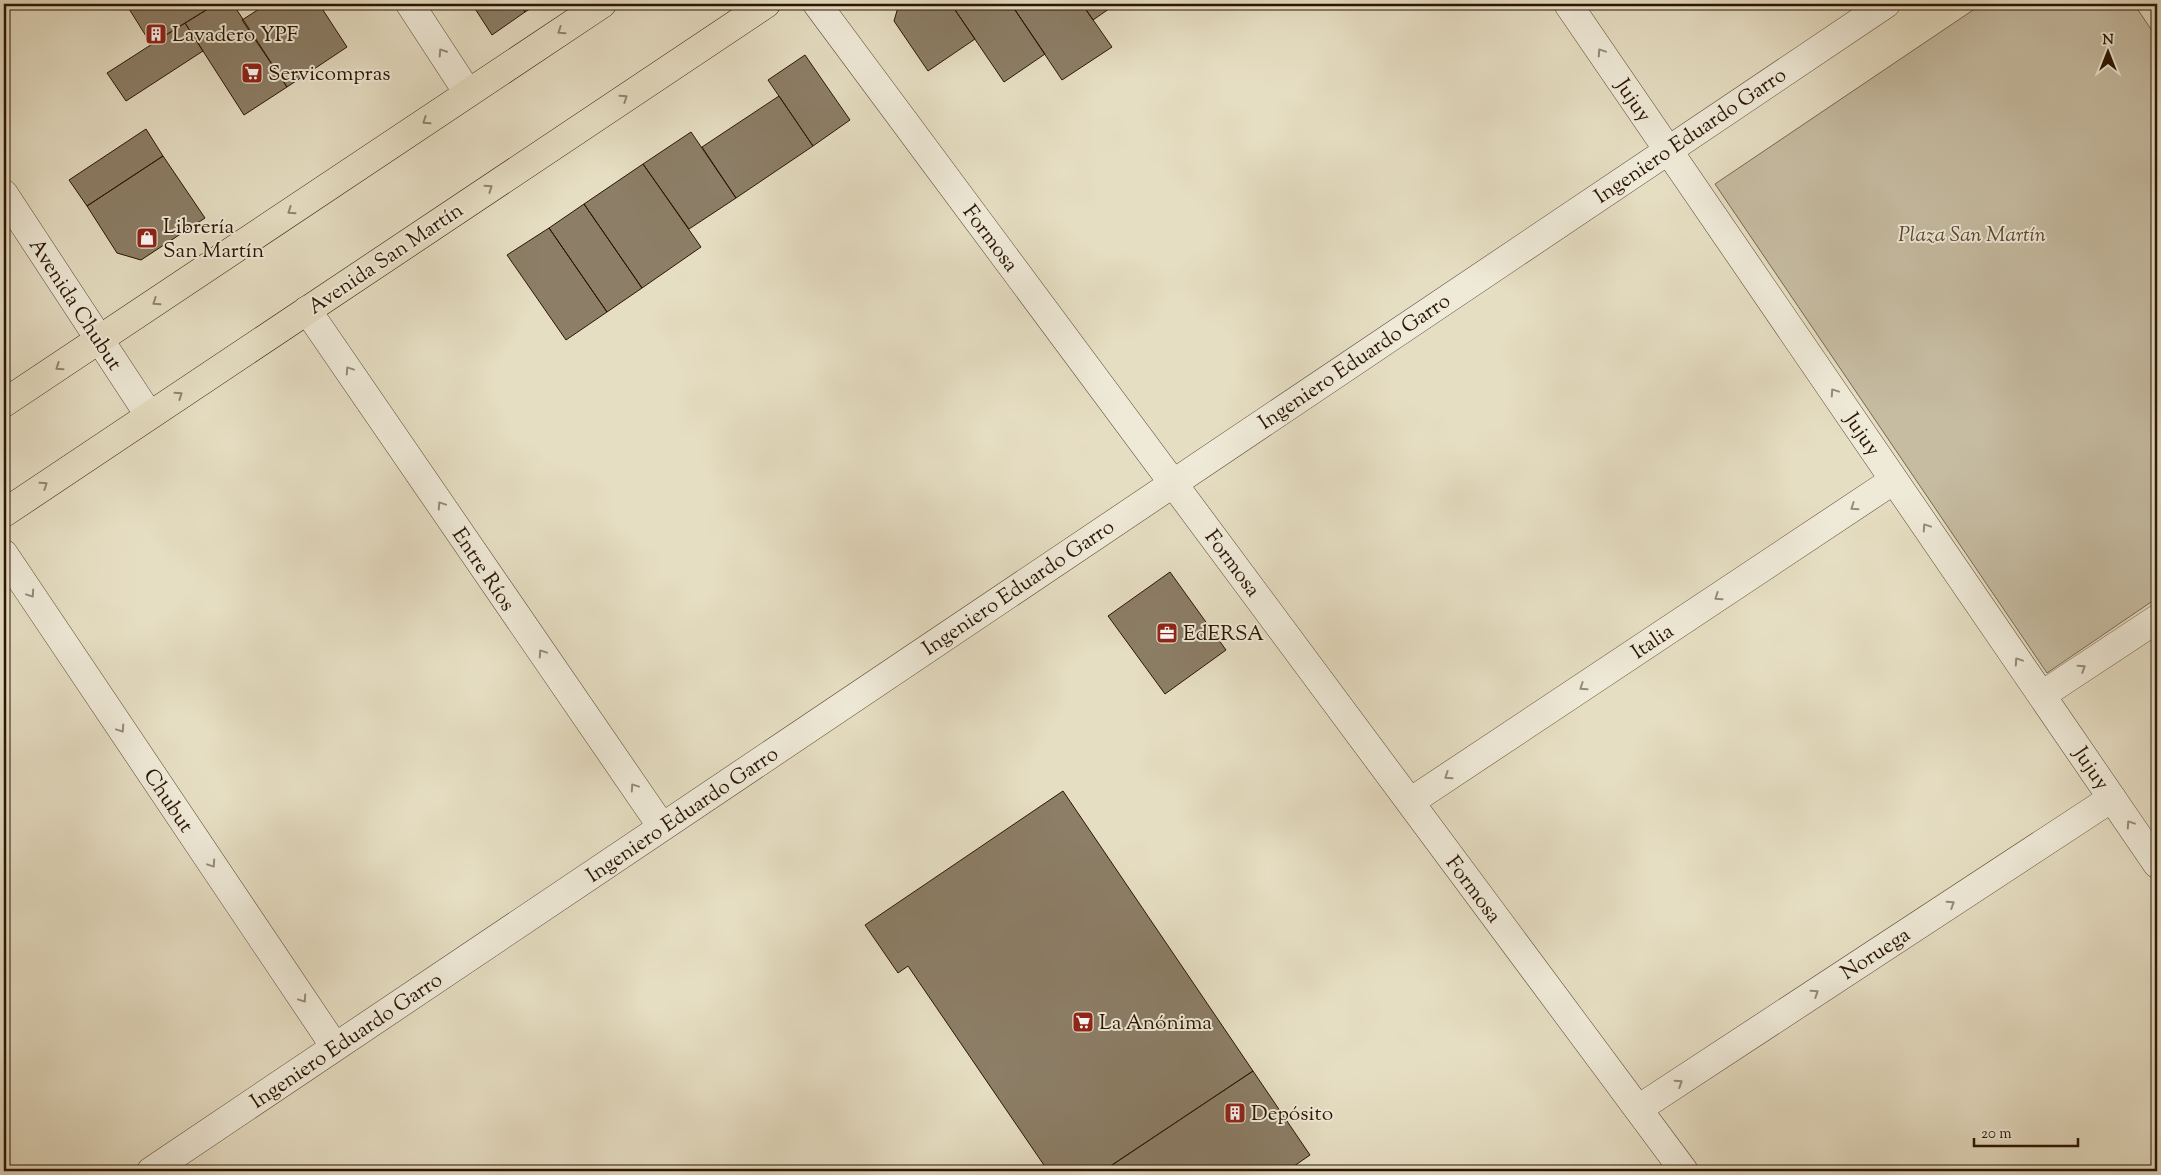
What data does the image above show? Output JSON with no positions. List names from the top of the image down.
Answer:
{
  "streets": {
    "main road": ["Avenida San Martín"],
    "street": [
      "Jujuy",
      "Ingeniero Eduardo Garro",
      "Formosa",
      "Avenida Chubut",
      "Entre Ríos",
      "Italia",
      "Chubut",
      "Noruega"
    ]
  },
  "crossings": [
    ["Jujuy", "Ingeniero Eduardo Garro"],
    ["Jujuy", "Italia"],
    ["Jujuy", "Noruega"],
    ["Ingeniero Eduardo Garro", "Formosa"],
    ["Ingeniero Eduardo Garro", "Entre Ríos"],
    ["Ingeniero Eduardo Garro", "Chubut"],
    ["Formosa", "Italia"],
    ["Formosa", "Noruega"],
    ["Avenida San Martín", "Avenida Chubut"],
    ["Avenida San Martín", "Entre Ríos"]
  ],
  "one_way": [
    "Jujuy",
    "Entre Ríos",
    "Italia",
    "Chubut",
    "Noruega"
  ],
  "parks": ["Plaza San Martín"],
  "places": {
    "building": ["Lavadero YPF", "Depósito"],
    "supermarket": ["Servicompras", "La Anónima"],
    "shop": ["Librería San Martín"],
    "office": ["EdERSA"]
  },
  "scale_bar": "20 m",
  "north": "top"
}
